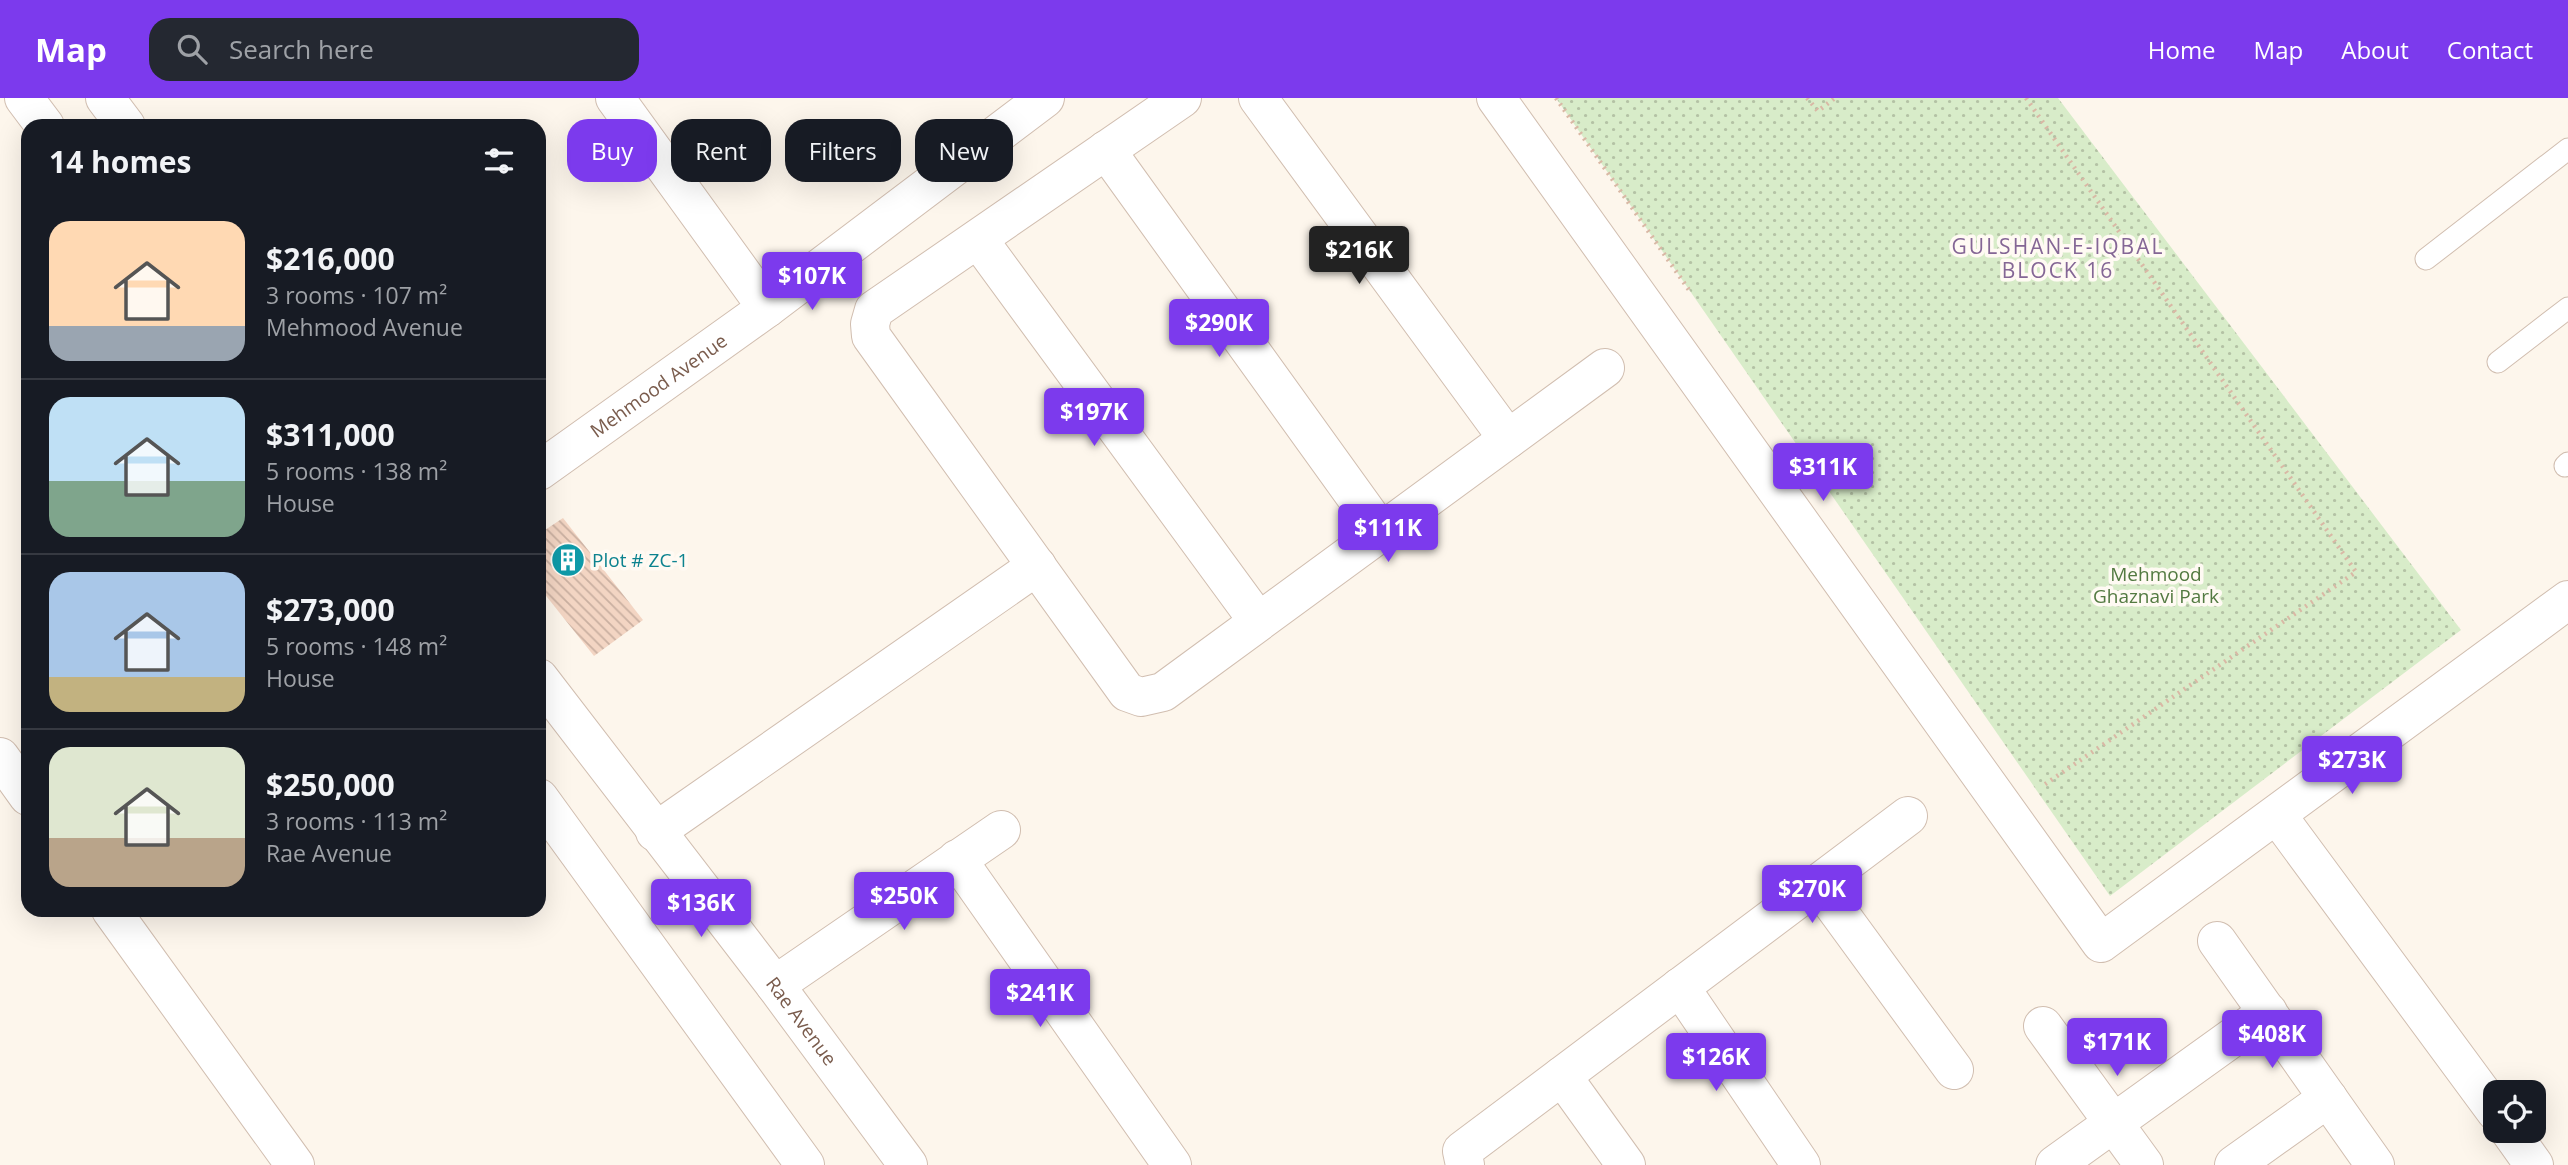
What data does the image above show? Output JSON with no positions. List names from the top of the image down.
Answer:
{
  "streets": {
    "street": ["Mehmood Avenue", "Rae Avenue"]
  },
  "districts": ["GULSHAN-E-IQBAL BLOCK 16"],
  "parks": ["Mehmood Ghaznavi Park"],
  "places": {
    "building": ["Plot # ZC-1"]
  },
  "page": {
    "header": "Map",
    "search": "Search here",
    "nav": [
      "Home",
      "Map",
      "About",
      "Contact"
    ],
    "chip": [
      "Buy",
      "Rent",
      "Filters",
      "New"
    ],
    "heading": "14 homes",
    "list": [
      {
        "name": "$216,000",
        "note": "3 rooms · 107 m² · Mehmood Avenue"
      },
      {
        "name": "$311,000",
        "note": "5 rooms · 138 m² · House"
      },
      {
        "name": "$273,000",
        "note": "5 rooms · 148 m² · House"
      },
      {
        "name": "$250,000",
        "note": "3 rooms · 113 m² · Rae Avenue"
      }
    ],
    "price": [
      "$216K",
      "$107K",
      "$290K",
      "$197K",
      "$311K",
      "$111K",
      "$273K",
      "$270K",
      "$250K",
      "$136K",
      "$241K",
      "$408K",
      "$171K",
      "$126K"
    ]
  }
}
